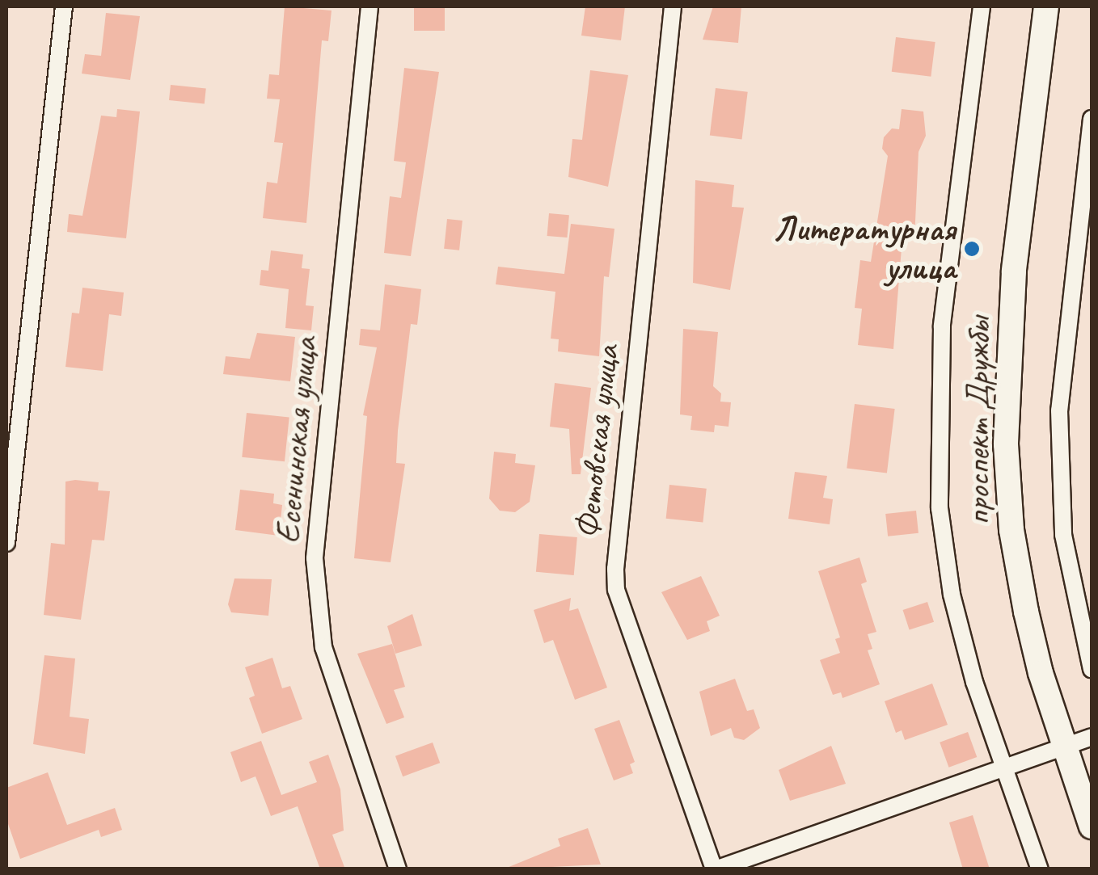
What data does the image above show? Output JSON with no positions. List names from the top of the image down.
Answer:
{
  "streets": {
    "main road": ["проспект Дружбы"],
    "street": ["Есенинская улица", "Фетовская улица"]
  },
  "places": ["Литературная улица"]
}
